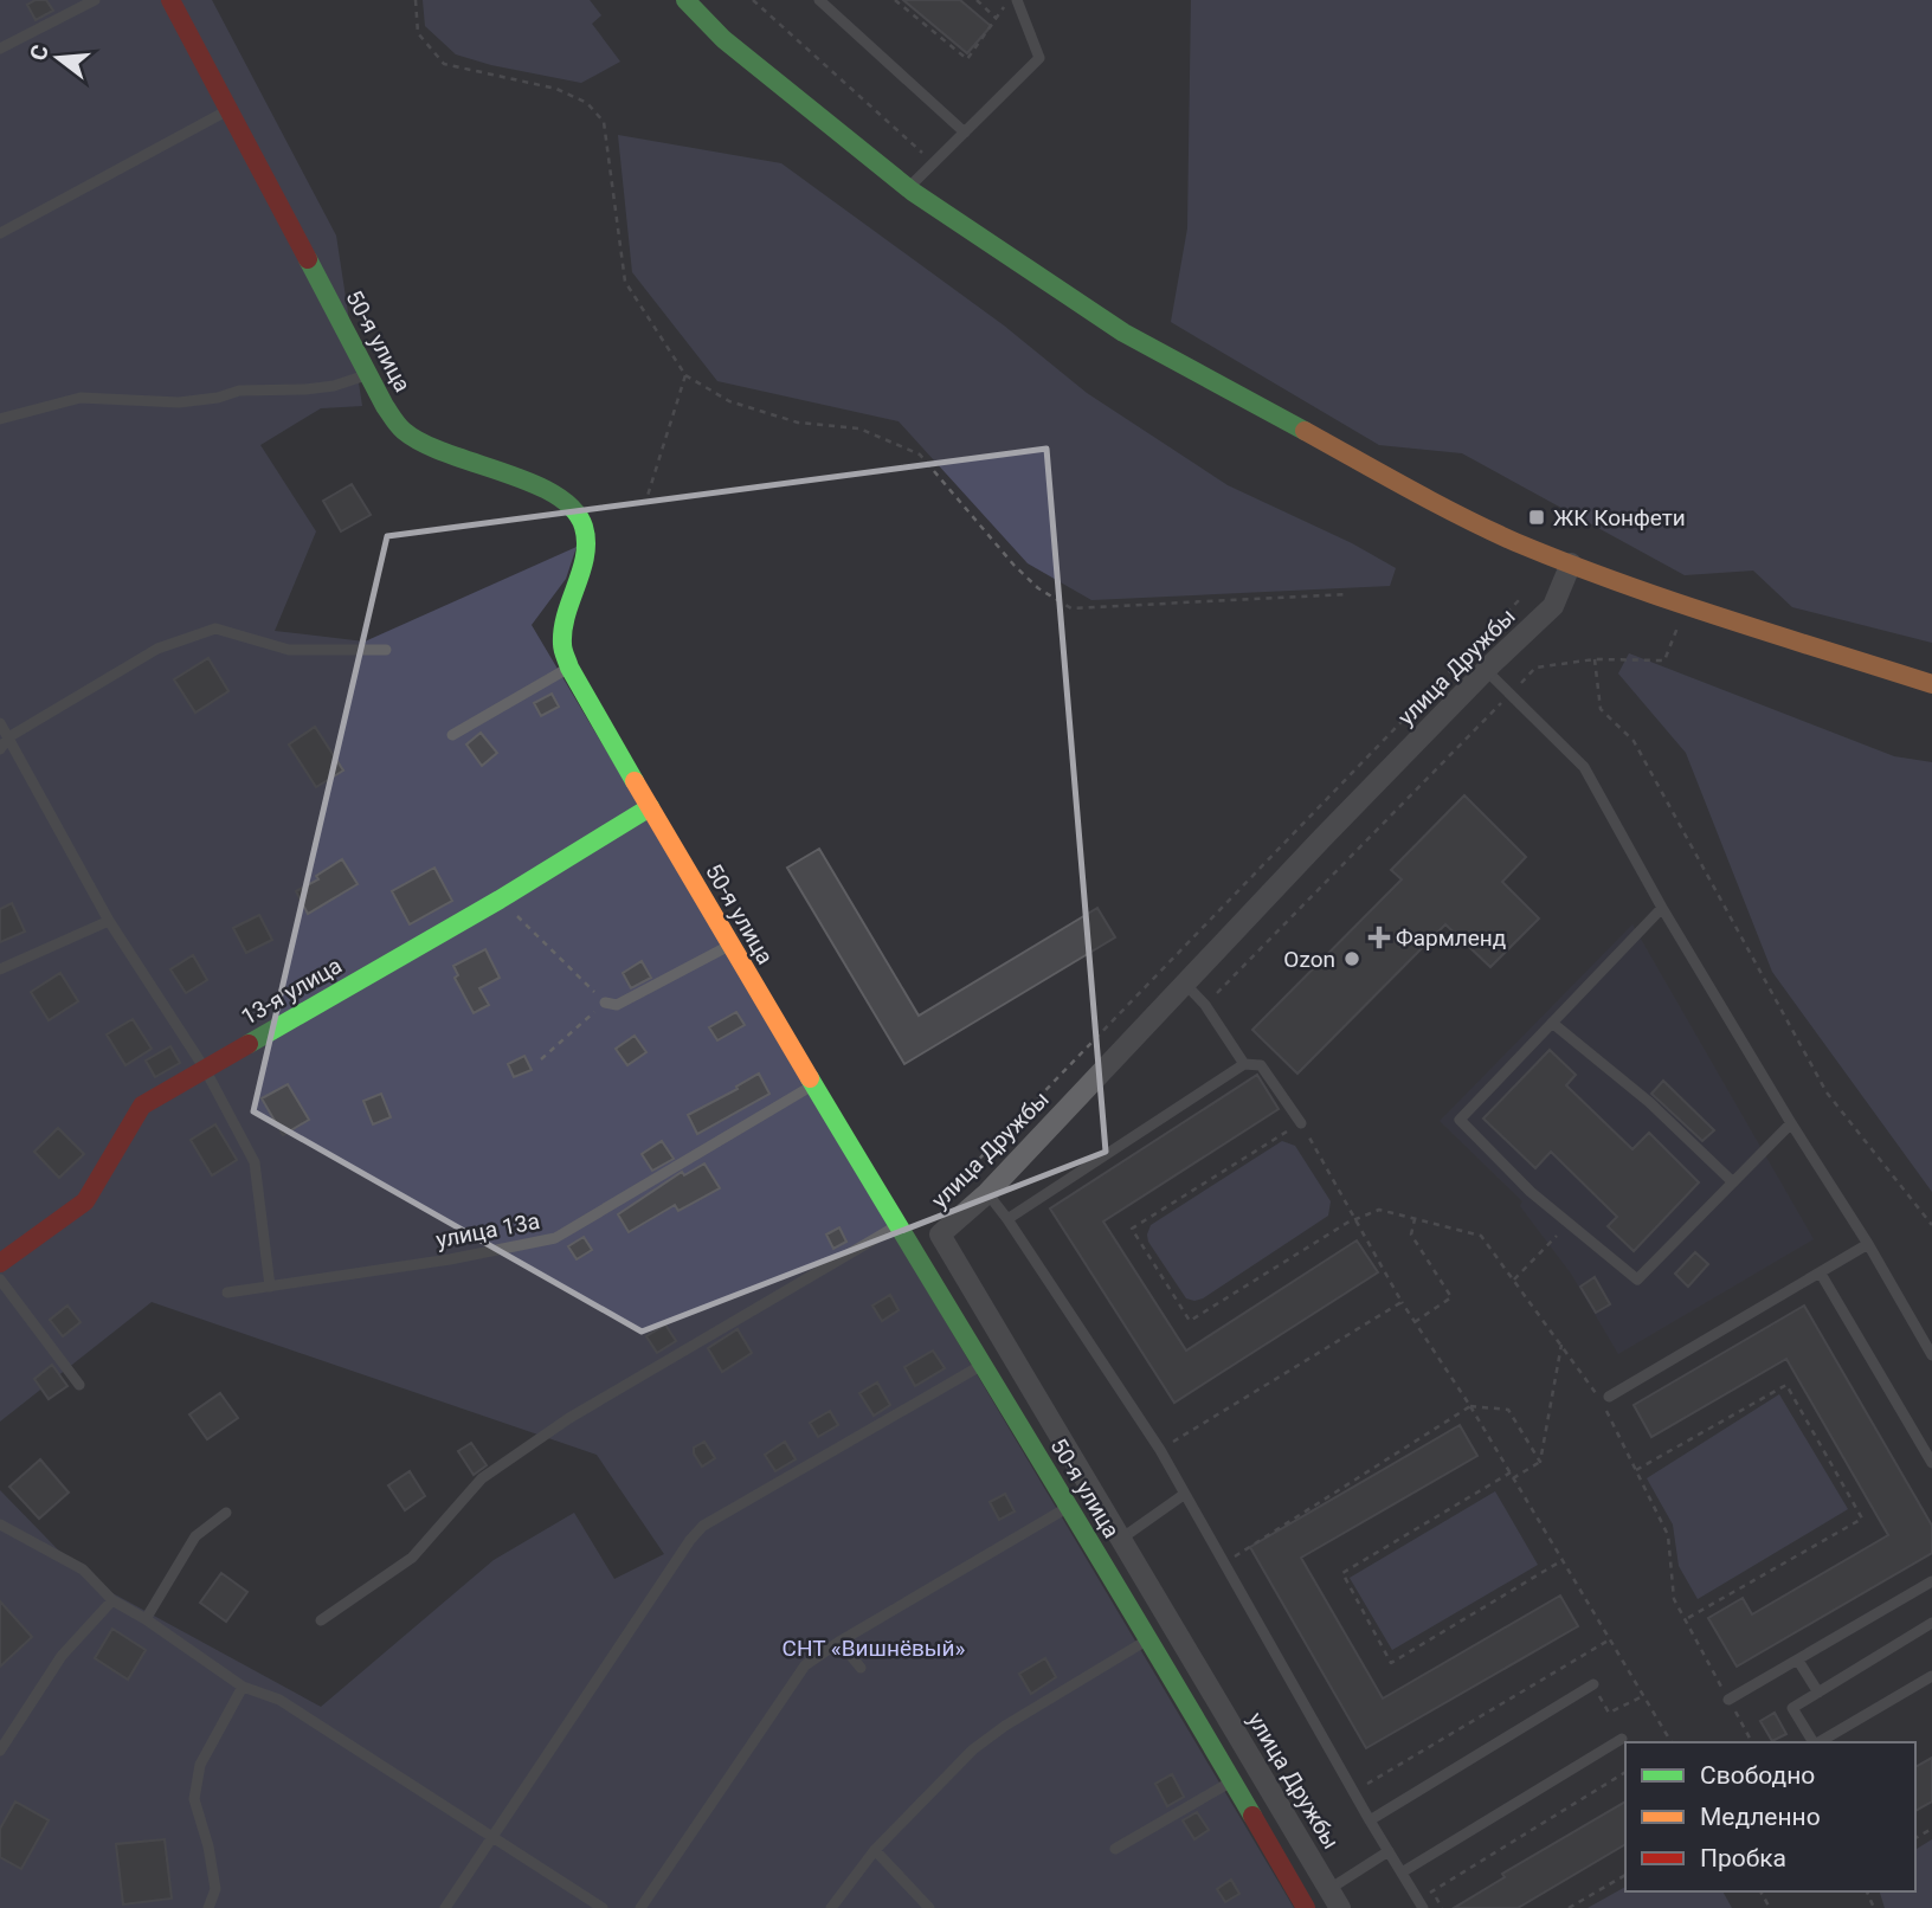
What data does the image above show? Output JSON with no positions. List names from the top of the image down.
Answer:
{
  "streets": {
    "street": ["50-я улица", "улица Дружбы", "13-я улица"],
    "lane": ["улица 13а"]
  },
  "crossings": [
    ["50-я улица", "13-я улица"],
    ["50-я улица", "улица 13а"]
  ],
  "parks": ["СНТ «Вишнёвый»"],
  "places": {
    "transit": ["ЖК Конфети"],
    "health": ["Фармленд"],
    "other": ["Ozon"]
  },
  "legend": ["Свободно", "Медленно", "Пробка"],
  "north": "left"
}
